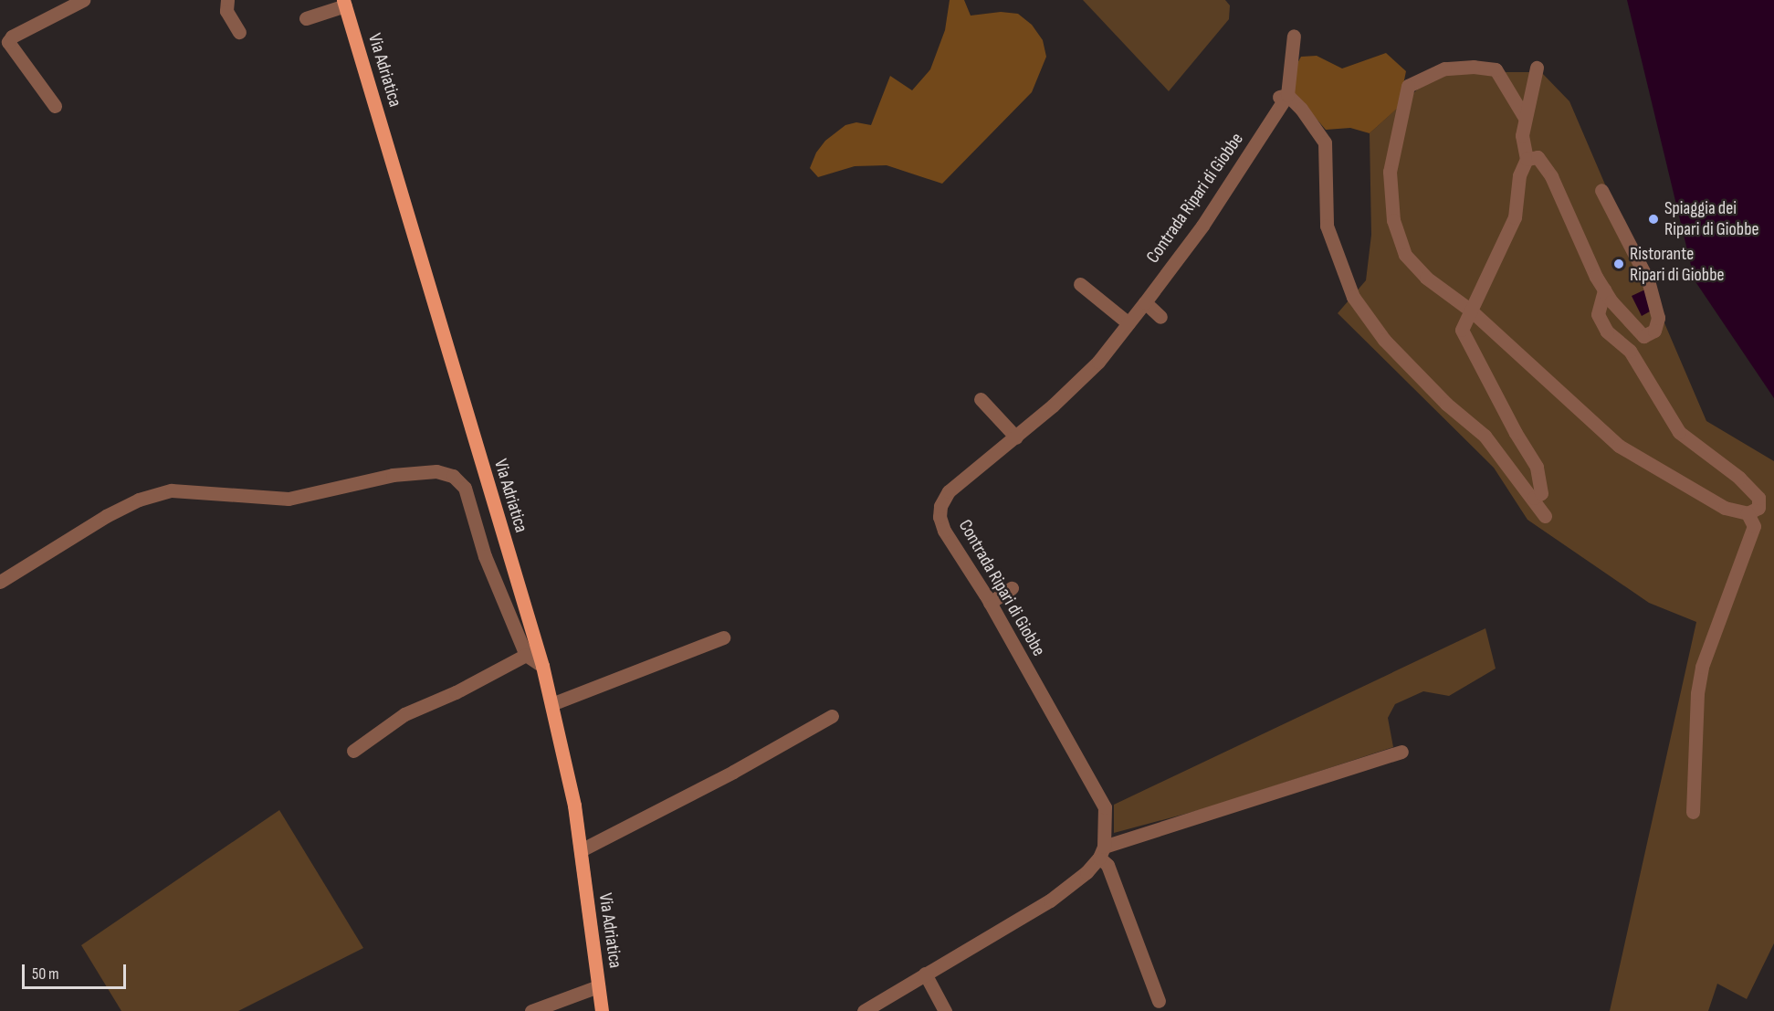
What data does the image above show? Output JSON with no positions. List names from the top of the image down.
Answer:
{
  "streets": {
    "main road": ["Via Adriatica"],
    "street": ["Contrada Ripari di Giobbe"]
  },
  "places": ["Spiaggia dei Ripari di Giobbe", "Ristorante Ripari di Giobbe"],
  "scale_bar": "50 m"
}
